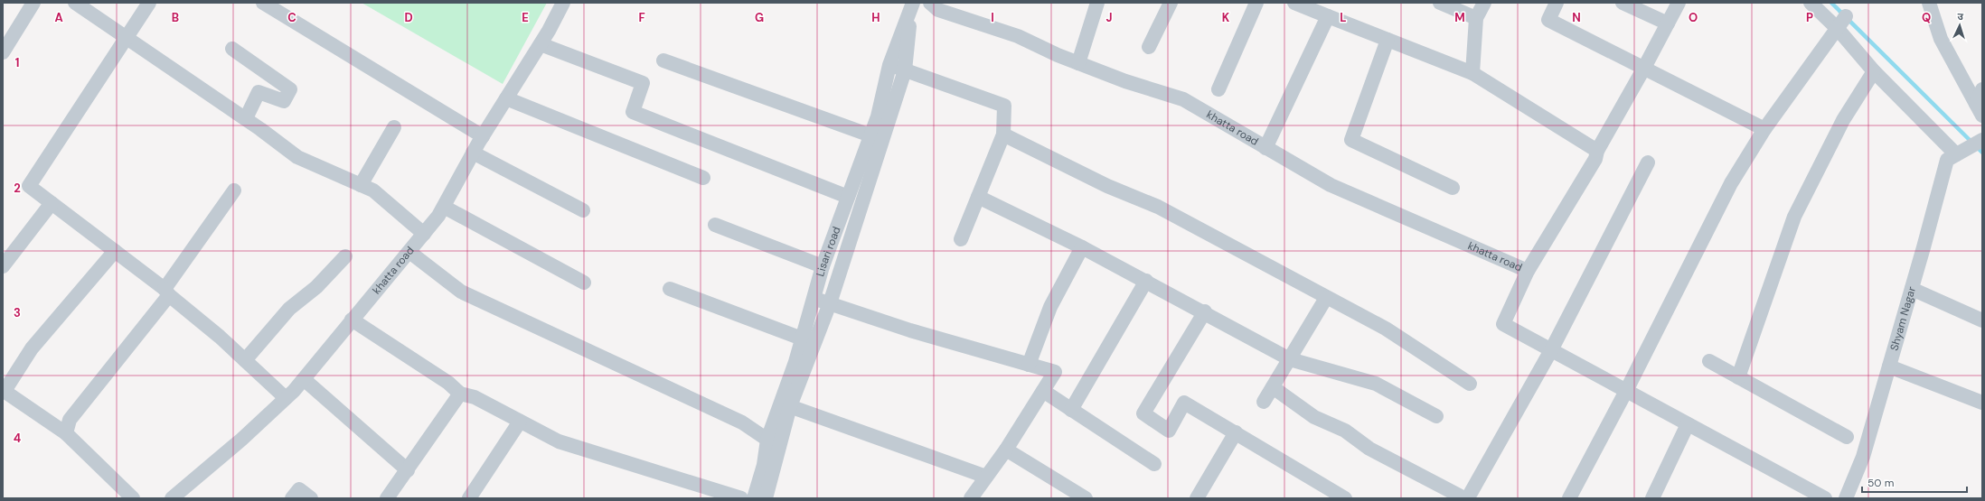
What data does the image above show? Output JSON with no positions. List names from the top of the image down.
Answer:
{
  "streets": {
    "street": ["khatta road", "Lisari road", "Shyam Nagar"]
  },
  "scale_bar": "50 m",
  "north": "top",
  "grid": {
    "columns": [
      "A",
      "B",
      "C",
      "D",
      "E",
      "F",
      "G",
      "H",
      "I",
      "J",
      "K",
      "L",
      "M",
      "N",
      "O",
      "P",
      "Q"
    ],
    "rows": [
      "1",
      "2",
      "3",
      "4"
    ]
  }
}
